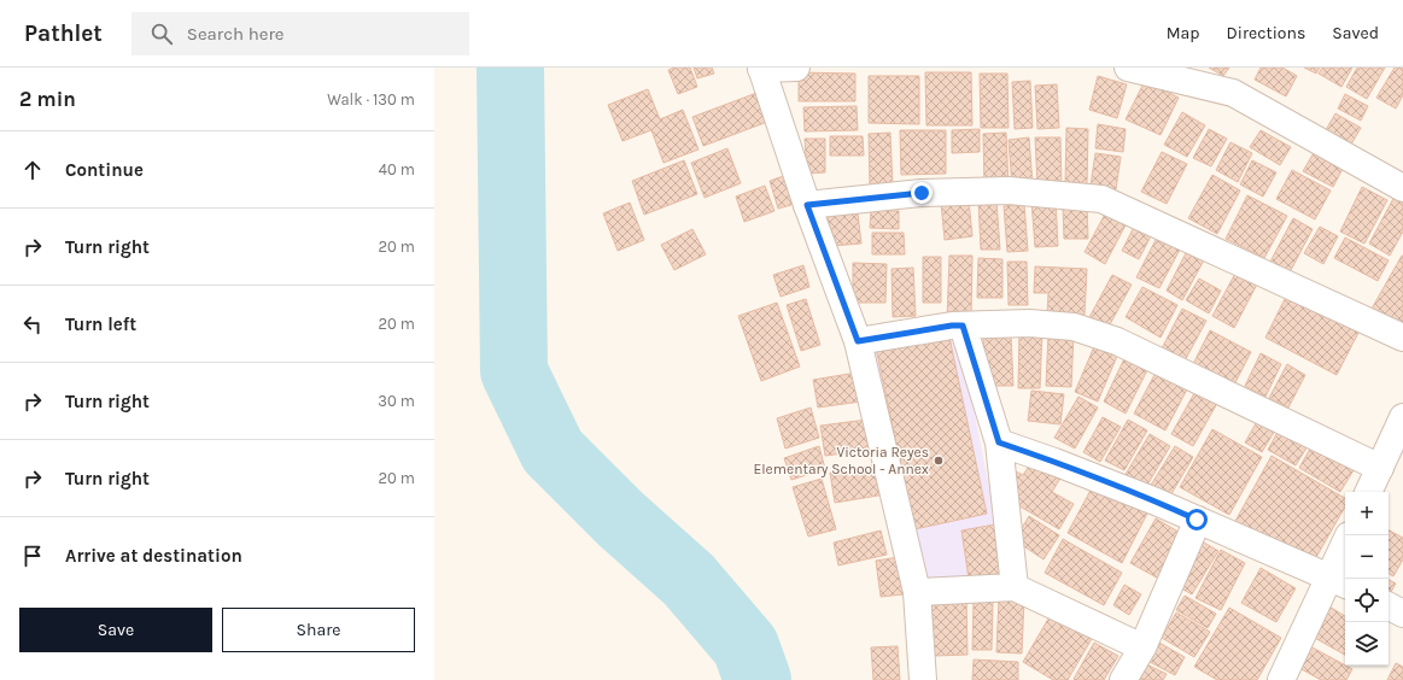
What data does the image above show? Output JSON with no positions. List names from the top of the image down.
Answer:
{
  "places": ["Victoria Reyes Elementary School - Annex"],
  "page": {
    "header": "Pathlet",
    "search": "Search here",
    "nav": ["Map", "Directions", "Saved"],
    "heading": ["2 min", "Walk · 130 m"],
    "list": [
      ["Continue", "40 m"],
      ["Turn right", "20 m"],
      ["Turn left", "20 m"],
      ["Turn right", "30 m"],
      ["Turn right", "20 m"],
      "Arrive at destination"
    ],
    "map_buttons": ["+", "−"],
    "buttons": ["Save", "Share"]
  }
}
